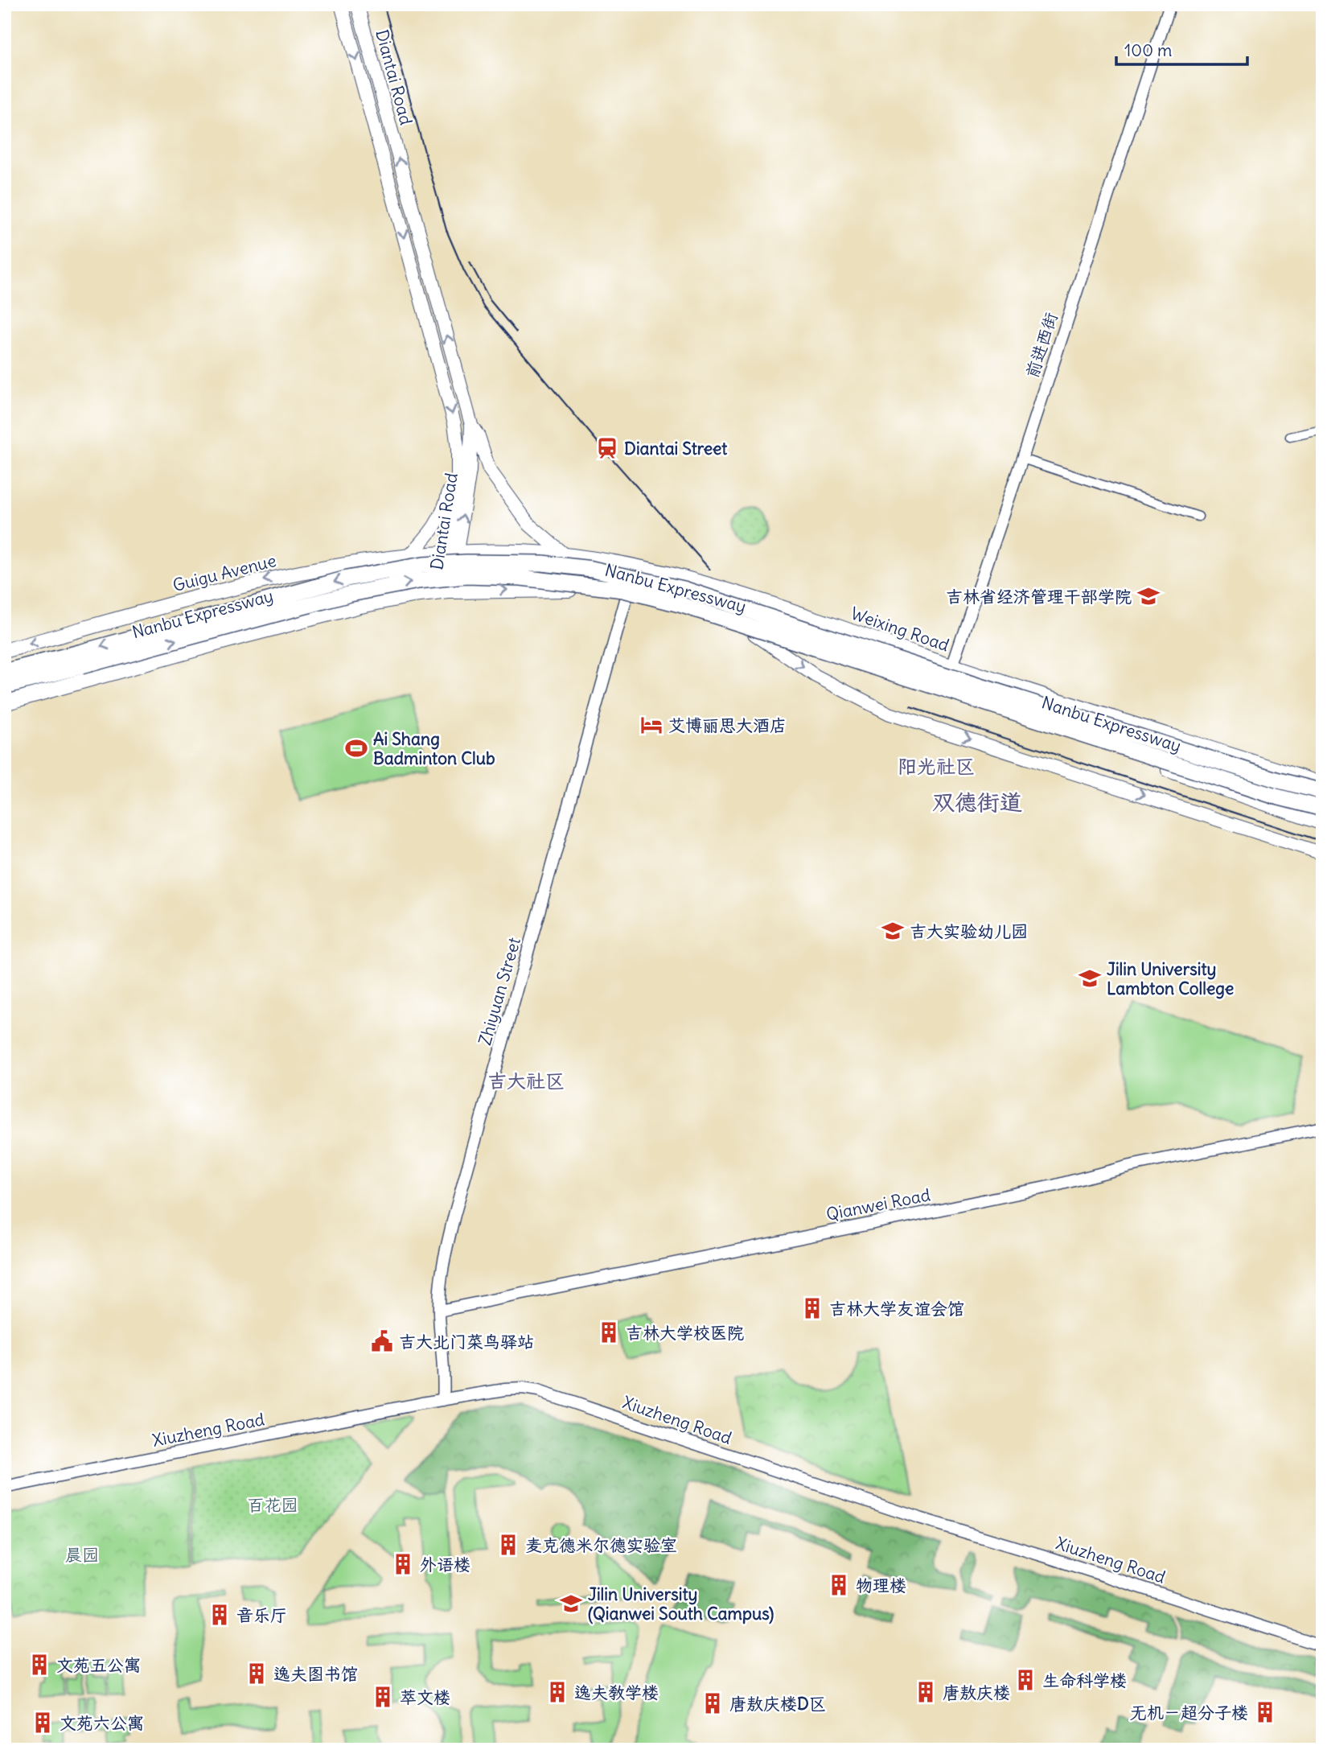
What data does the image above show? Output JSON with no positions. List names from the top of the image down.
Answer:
{
  "streets": {
    "highway": ["Nanbu Expressway"],
    "main road": ["Diantai Road", "Guigu Avenue", "Weixing Road"],
    "street": [
      "前进西街",
      "Zhiyuan Street",
      "Qianwei Road",
      "Xiuzheng Road"
    ]
  },
  "crossings": [
    ["Diantai Road", "Guigu Avenue"],
    ["Diantai Road", "Weixing Road"],
    ["前进西街", "Weixing Road"],
    ["Guigu Avenue", "Weixing Road"],
    ["Zhiyuan Street", "Qianwei Road"],
    ["Zhiyuan Street", "Xiuzheng Road"]
  ],
  "districts": ["阳光社区", "双德街道", "吉大社区"],
  "parks": ["百花园", "晨园"],
  "places": {
    "station": ["Diantai Street"],
    "school or university": [
      "吉林省经济管理干部学院",
      "吉大实验幼儿园",
      "Jilin University Lambton College",
      "Jilin University (Qianwei South Campus)"
    ],
    "hotel": ["艾博丽思大酒店"],
    "sports": ["Ai Shang Badminton Club"],
    "building": [
      "吉林大学友谊会馆",
      "吉林大学校医院",
      "麦克德米尔德实验室",
      "外语楼",
      "物理楼",
      "音乐厅",
      "文苑五公寓",
      "逸夫图书馆",
      "生命科学楼",
      "逸夫教学楼",
      "唐敖庆楼",
      "萃文楼",
      "唐敖庆楼D区",
      "无机－超分子楼",
      "文苑六公寓"
    ],
    "public building": ["吉大北门菜鸟驿站"]
  },
  "scale_bar": "100 m"
}
